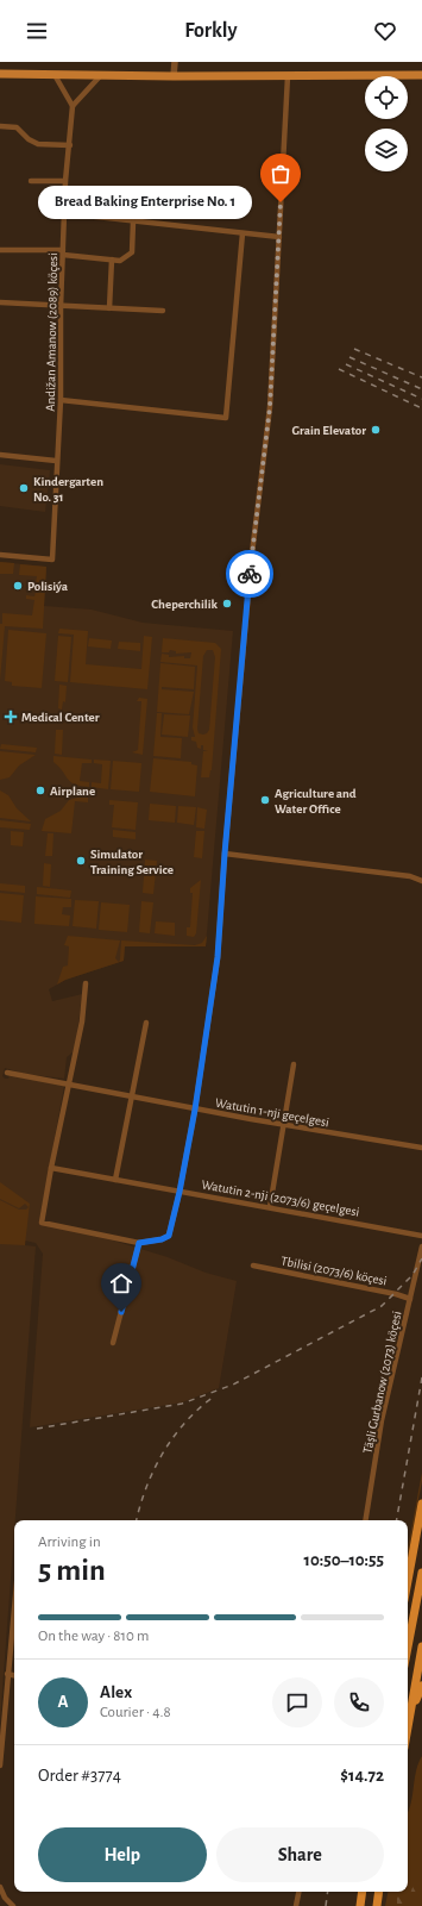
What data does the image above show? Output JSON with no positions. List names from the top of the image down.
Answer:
{
  "streets": {
    "street": [
      "Andižan Amanow (2089) köçesi",
      "Watutin 1-nji geçelgesi",
      "Watutin 2-nji (2073/6) geçelgesi",
      "Tbilisi (2073/6) köçesi",
      "Täşli Gurbanow (2073) köçesi"
    ]
  },
  "crossings": [
    ["Tbilisi (2073/6) köçesi", "Täşli Gurbanow (2073) köçesi"]
  ],
  "places": {
    "other": [
      "Bread Baking Enterprise No. 1",
      "Grain Elevator",
      "Kindergarten No. 31",
      "Polisiýa",
      "Cheperchilik",
      "Airplane",
      "Agriculture and Water Office",
      "Simulator Training Service"
    ],
    "health": ["Medical Center"]
  },
  "page": {
    "header": "Forkly",
    "bubble": "Bread Baking Enterprise No. 1",
    "heading": ["5 min", "Arriving in", "10:50–10:55"],
    "panel": [
      "Alex",
      "Courier · 4.8",
      "Order #3774",
      "$14.72"
    ],
    "bar": "On the way · 810 m",
    "round": "A",
    "buttons": ["Help", "Share"]
  }
}
